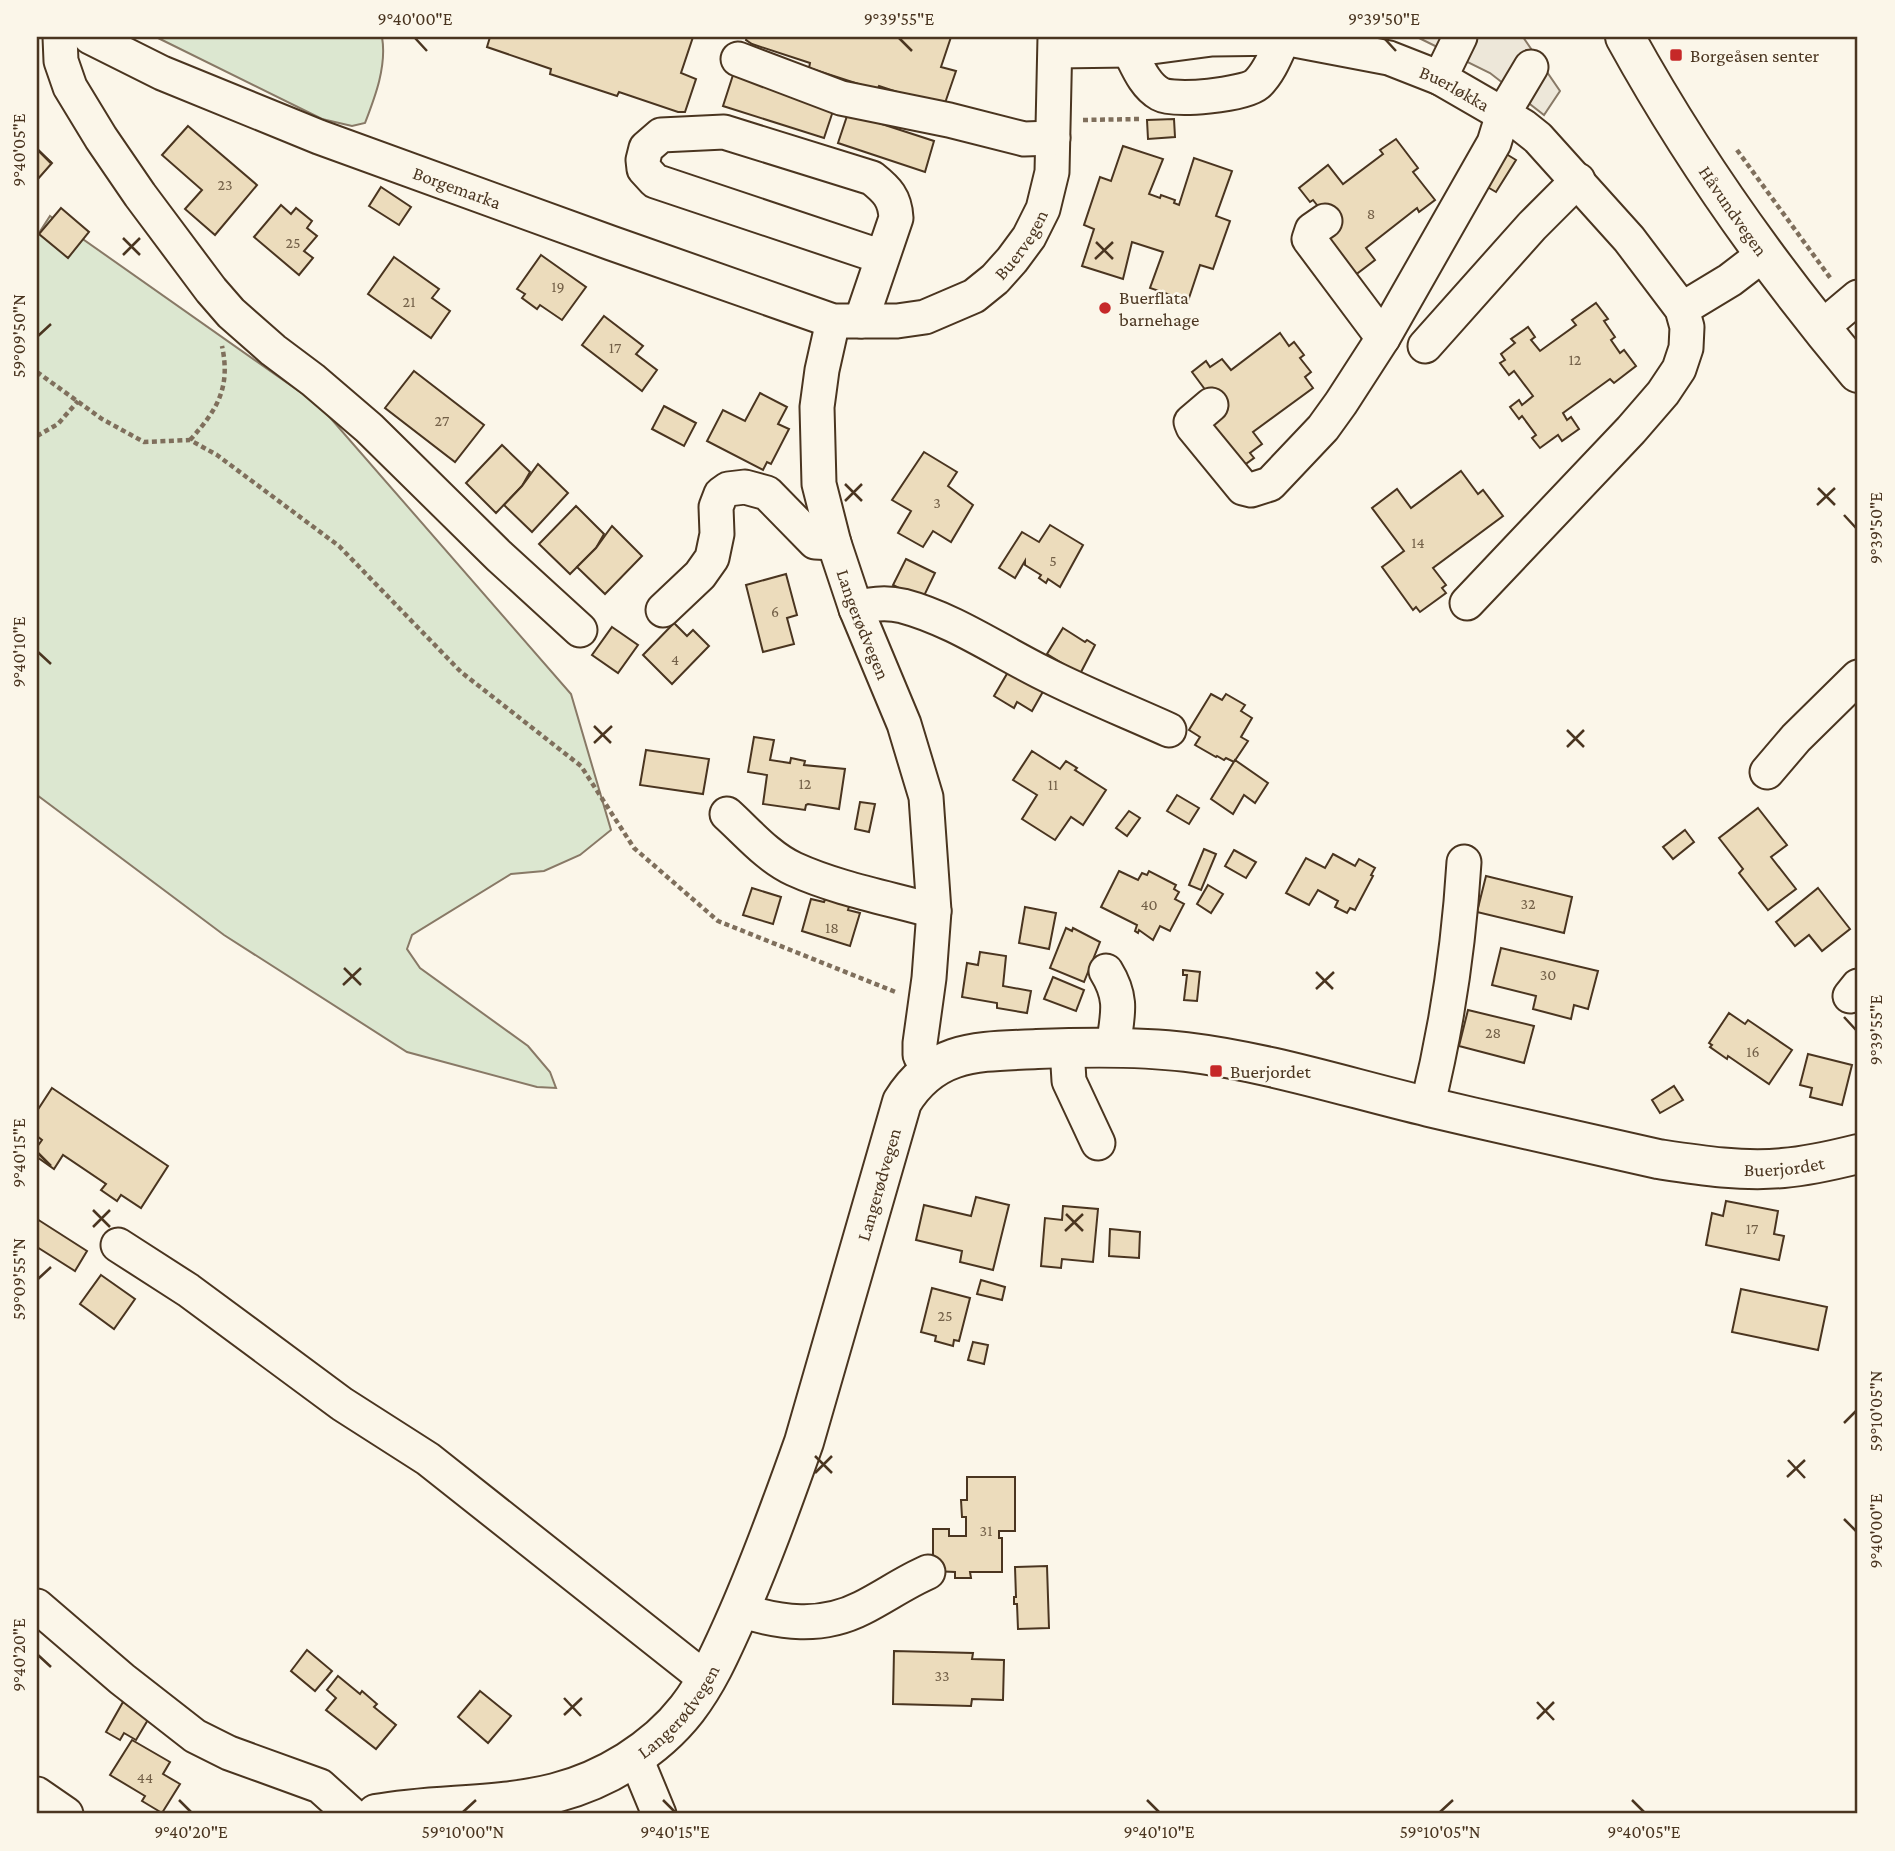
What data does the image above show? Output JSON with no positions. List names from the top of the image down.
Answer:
{
  "streets": {
    "main road": ["Håvundvegen", "Langerødvegen", "Buerjordet"],
    "street": ["Buerløkka", "Borgemarka", "Buervegen"]
  },
  "crossings": [
    ["Buerløkka", "Buervegen"],
    ["Borgemarka", "Buervegen"],
    ["Borgemarka", "Langerødvegen"],
    ["Buervegen", "Langerødvegen"],
    ["Langerødvegen", "Buerjordet"]
  ],
  "places": {
    "transit": ["Borgeåsen senter", "Buerjordet"],
    "other": ["Buerflata barnehage"]
  },
  "house_numbers": [
    "23",
    "8",
    "25",
    "19",
    "21",
    "17",
    "12",
    "27",
    "3",
    "14",
    "5",
    "6",
    "4",
    "12",
    "11",
    "32",
    "40",
    "18",
    "30",
    "28",
    "16",
    "17",
    "25",
    "31",
    "33",
    "44"
  ],
  "coordinates": [
    "9°40'00\"E",
    "9°39'55\"E",
    "9°39'50\"E",
    "9°40'05\"E",
    "59°09'50\"N",
    "9°40'10\"E",
    "9°40'15\"E",
    "59°09'55\"N",
    "59°10'05\"N",
    "9°40'20\"E",
    "59°10'00\"N"
  ]
}
